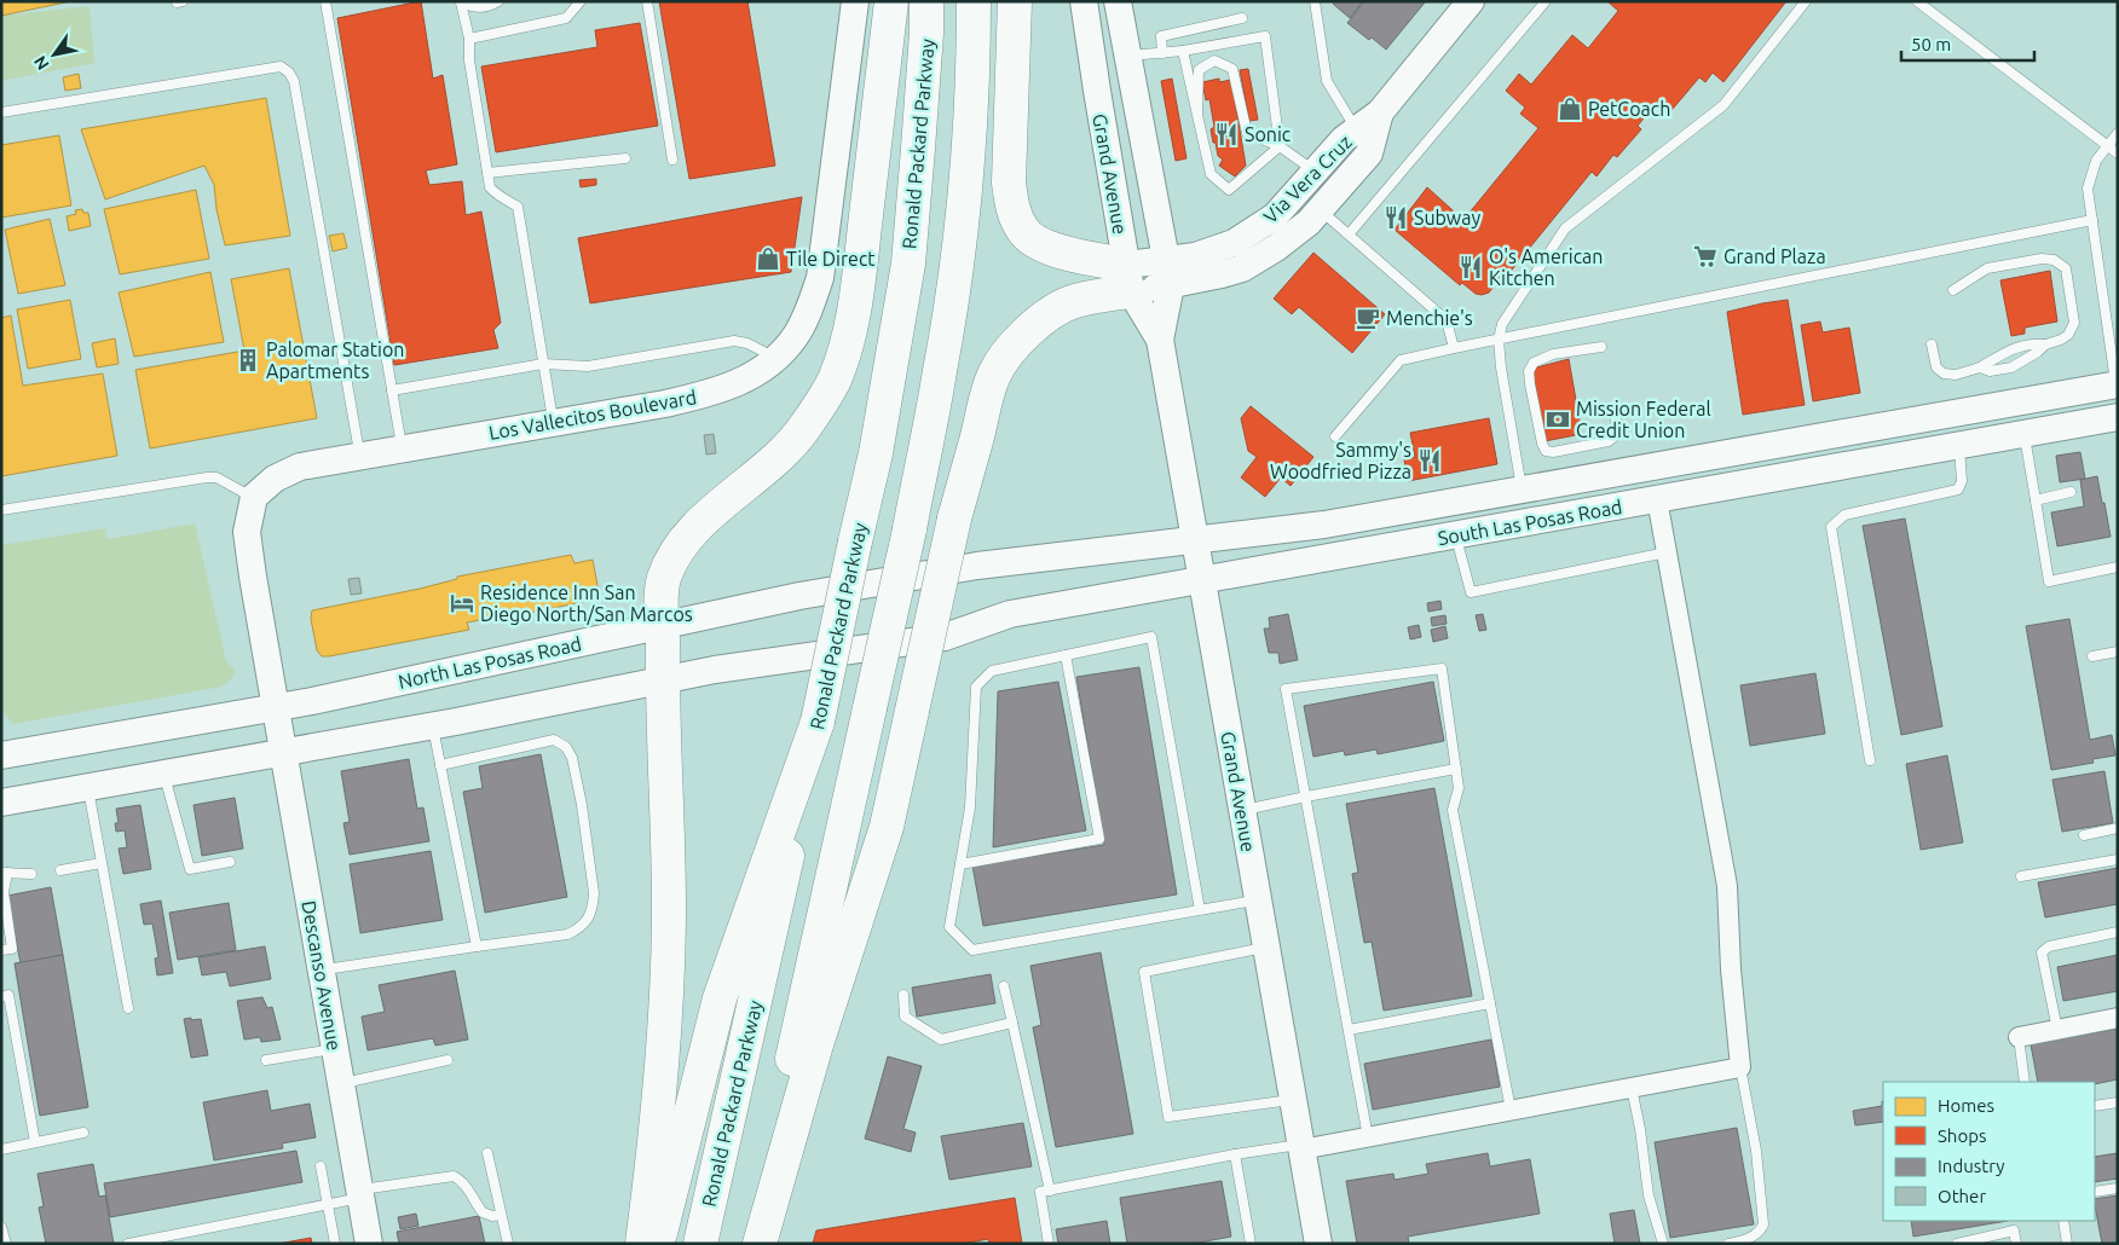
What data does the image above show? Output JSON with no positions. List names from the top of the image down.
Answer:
{
  "streets": {
    "highway": ["Ronald Packard Parkway"],
    "main road": [
      "Grand Avenue",
      "Via Vera Cruz",
      "Los Vallecitos Boulevard",
      "South Las Posas Road",
      "North Las Posas Road",
      "Descanso Avenue"
    ]
  },
  "crossings": [
    ["Grand Avenue", "Via Vera Cruz"],
    ["Grand Avenue", "South Las Posas Road"],
    ["South Las Posas Road", "North Las Posas Road"],
    ["North Las Posas Road", "Descanso Avenue"]
  ],
  "places": {
    "shop": ["PetCoach", "Tile Direct"],
    "restaurant": [
      "Sonic",
      "Subway",
      "O's American Kitchen",
      "Sammy's Woodfried Pizza"
    ],
    "supermarket": ["Grand Plaza"],
    "cafe": ["Menchie's"],
    "building": ["Palomar Station Apartments"],
    "bank": ["Mission Federal Credit Union"],
    "hotel": ["Residence Inn San Diego North/San Marcos"]
  },
  "legend": [
    "Homes",
    "Shops",
    "Industry",
    "Other"
  ],
  "scale_bar": "50 m",
  "north": "bottom left"
}
